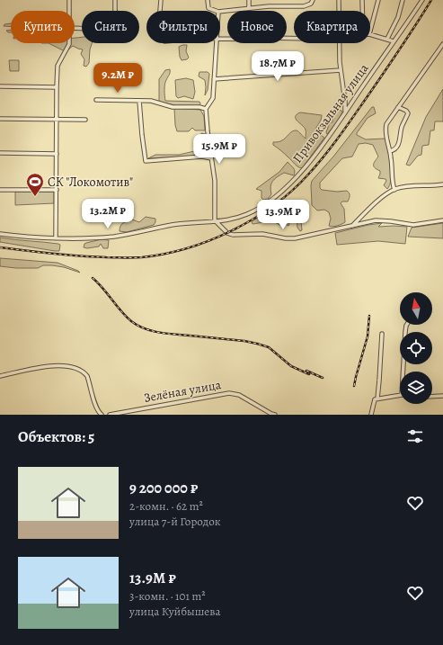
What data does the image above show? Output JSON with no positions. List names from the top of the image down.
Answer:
{
  "streets": {
    "street": ["Привокзальная улица", "Зелёная улица"]
  },
  "places": {
    "sports": ["СК \"Локомотив\""]
  },
  "north": "top",
  "page": {
    "chip": [
      "Купить",
      "Снять",
      "Фильтры",
      "Новое",
      "Квартира"
    ],
    "price": [
      "18.7M ₽",
      "9.2M ₽",
      "15.9M ₽",
      "13.2M ₽",
      "13.9M ₽"
    ],
    "heading": "Объектов: 5",
    "list": [
      {
        "name": "9 200 000 ₽",
        "note": "2-комн. · 62 m² · улица 7-й Городок"
      },
      {
        "name": "13.9M ₽",
        "note": "3-комн. · 101 m² · улица Куйбышева"
      }
    ]
  }
}
